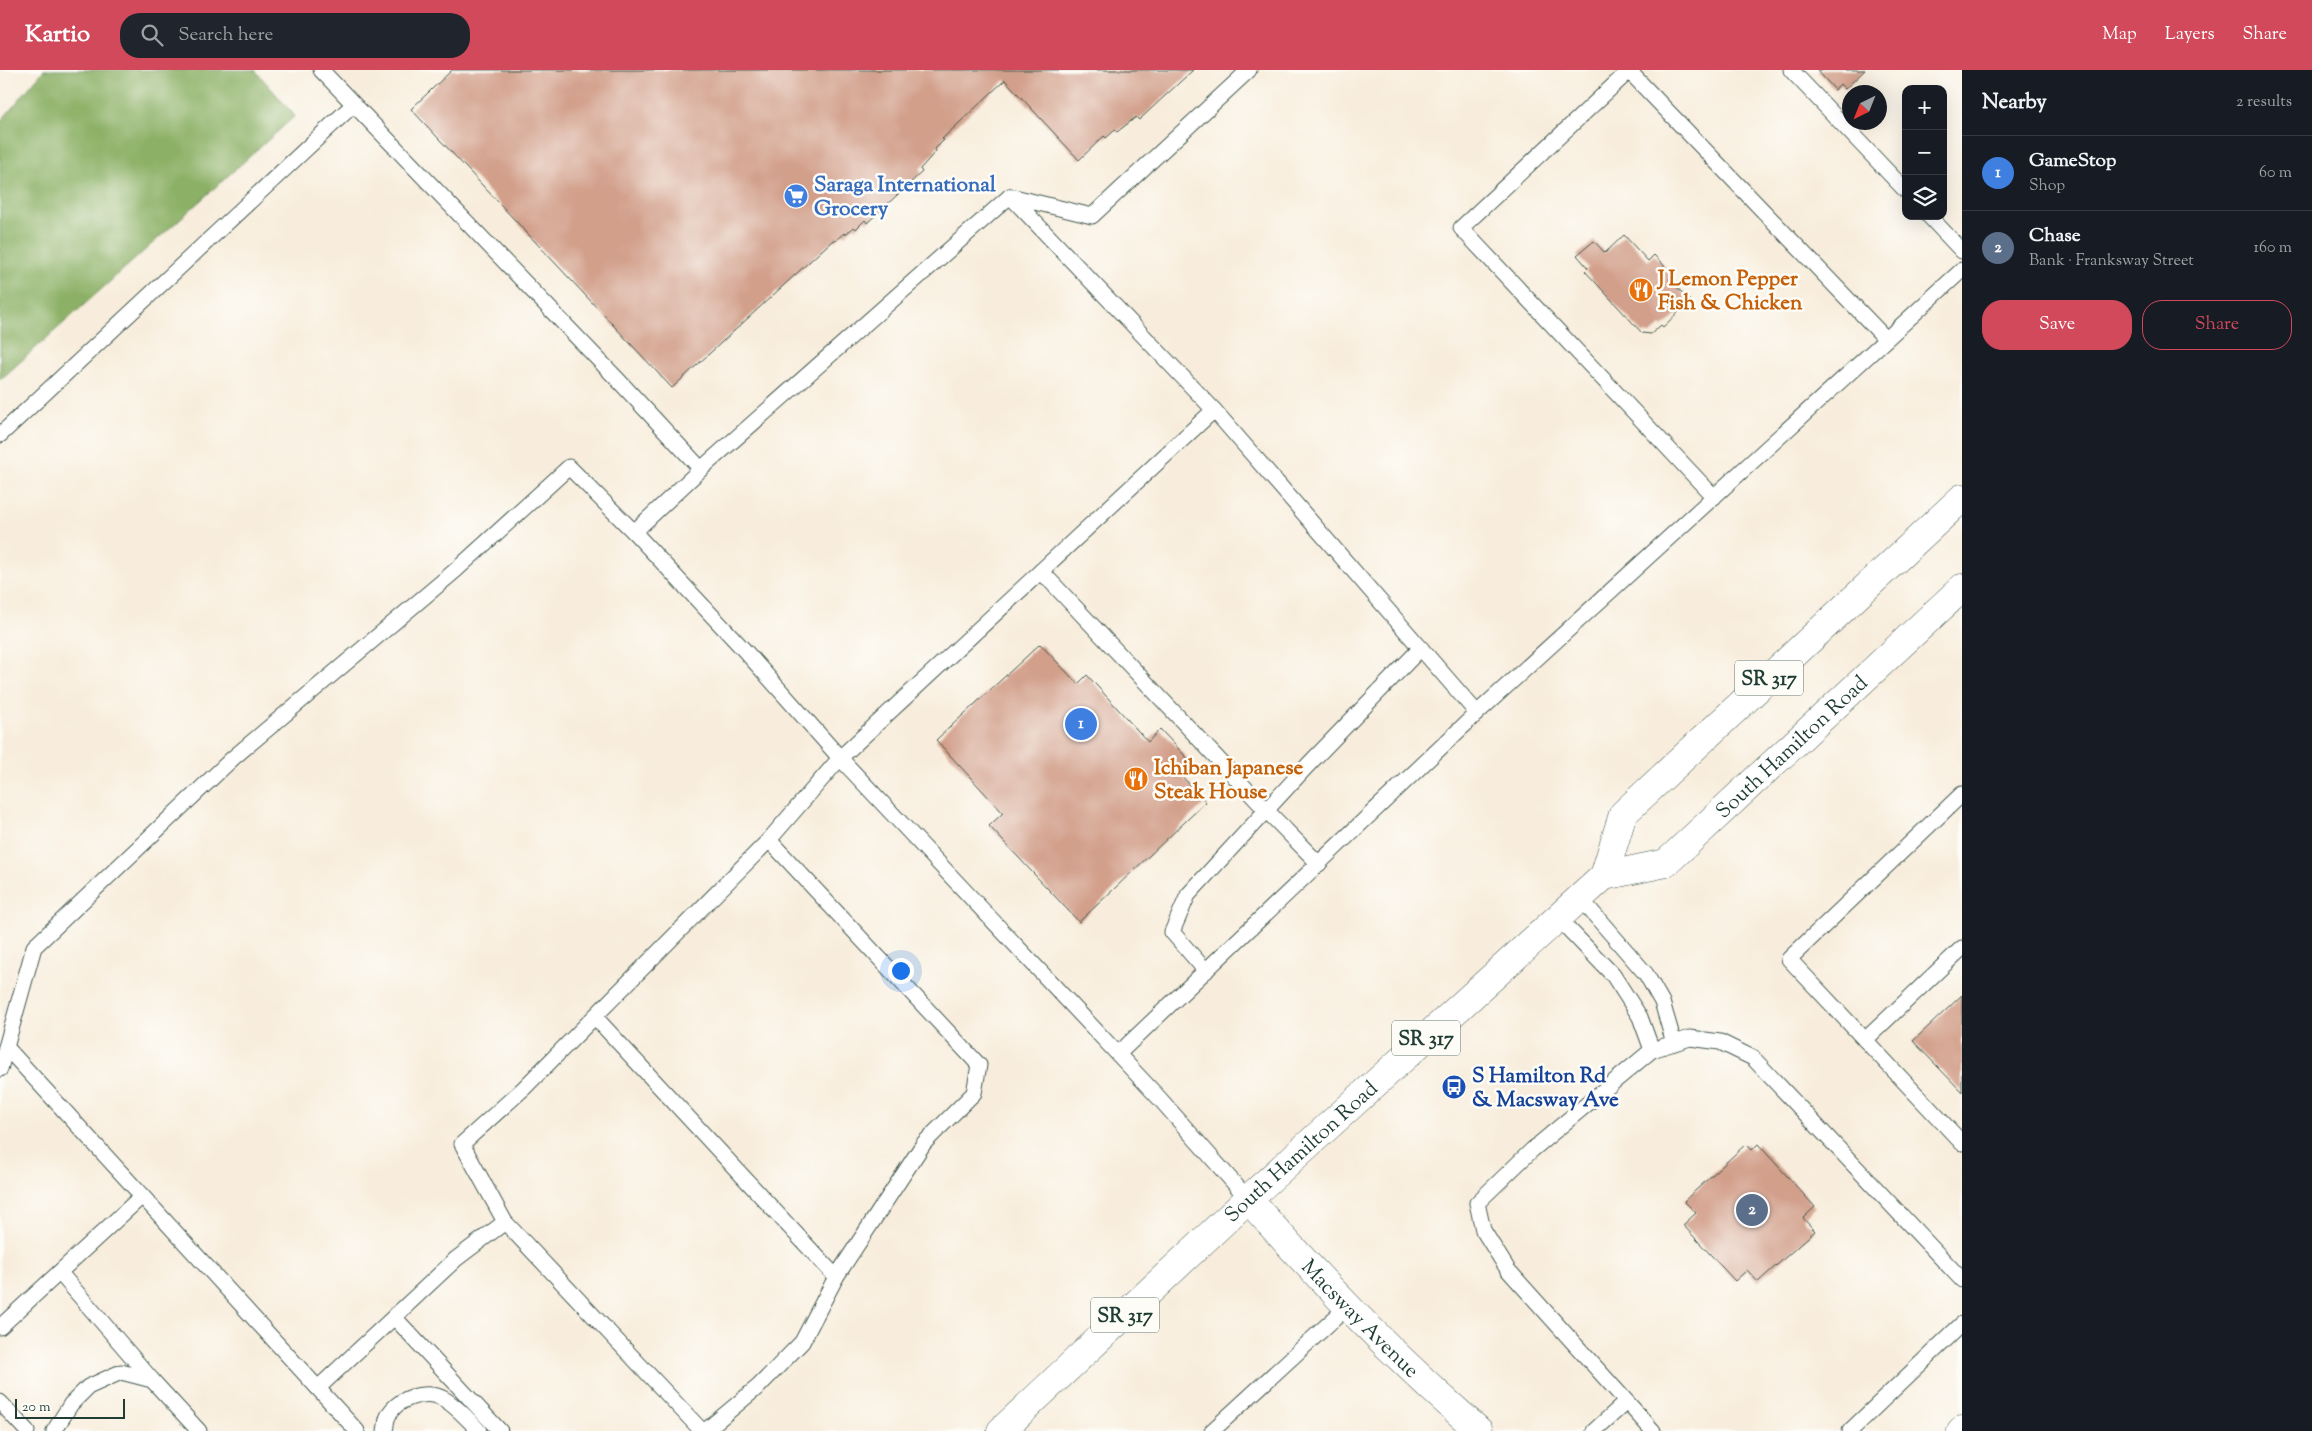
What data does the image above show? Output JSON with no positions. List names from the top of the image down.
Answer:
{
  "streets": {
    "main road": ["SR 317", "South Hamilton Road", "Macsway Avenue"]
  },
  "crossings": [
    ["SR 317", "South Hamilton Road"],
    ["South Hamilton Road", "Macsway Avenue"]
  ],
  "places": {
    "supermarket": ["Saraga International Grocery"],
    "restaurant": ["J Lemon Pepper Fish & Chicken", "Ichiban Japanese Steak House"],
    "bus stop": ["S Hamilton Rd & Macsway Ave"]
  },
  "scale_bar": "20 m",
  "north": "bottom left",
  "page": {
    "header": "Kartio",
    "search": "Search here",
    "nav": ["Map", "Layers", "Share"],
    "heading": ["Nearby", "2 results"],
    "map_buttons": ["+", "−"],
    "list": [
      {
        "mark": "1",
        "name": "GameStop",
        "note": "Shop",
        "value": "60 m"
      },
      {
        "mark": "2",
        "name": "Chase",
        "note": "Bank · Franksway Street",
        "value": "160 m"
      }
    ],
    "buttons": ["Save", "Share"],
    "pins": ["1", "2"],
    "scale": "20 m"
  }
}
